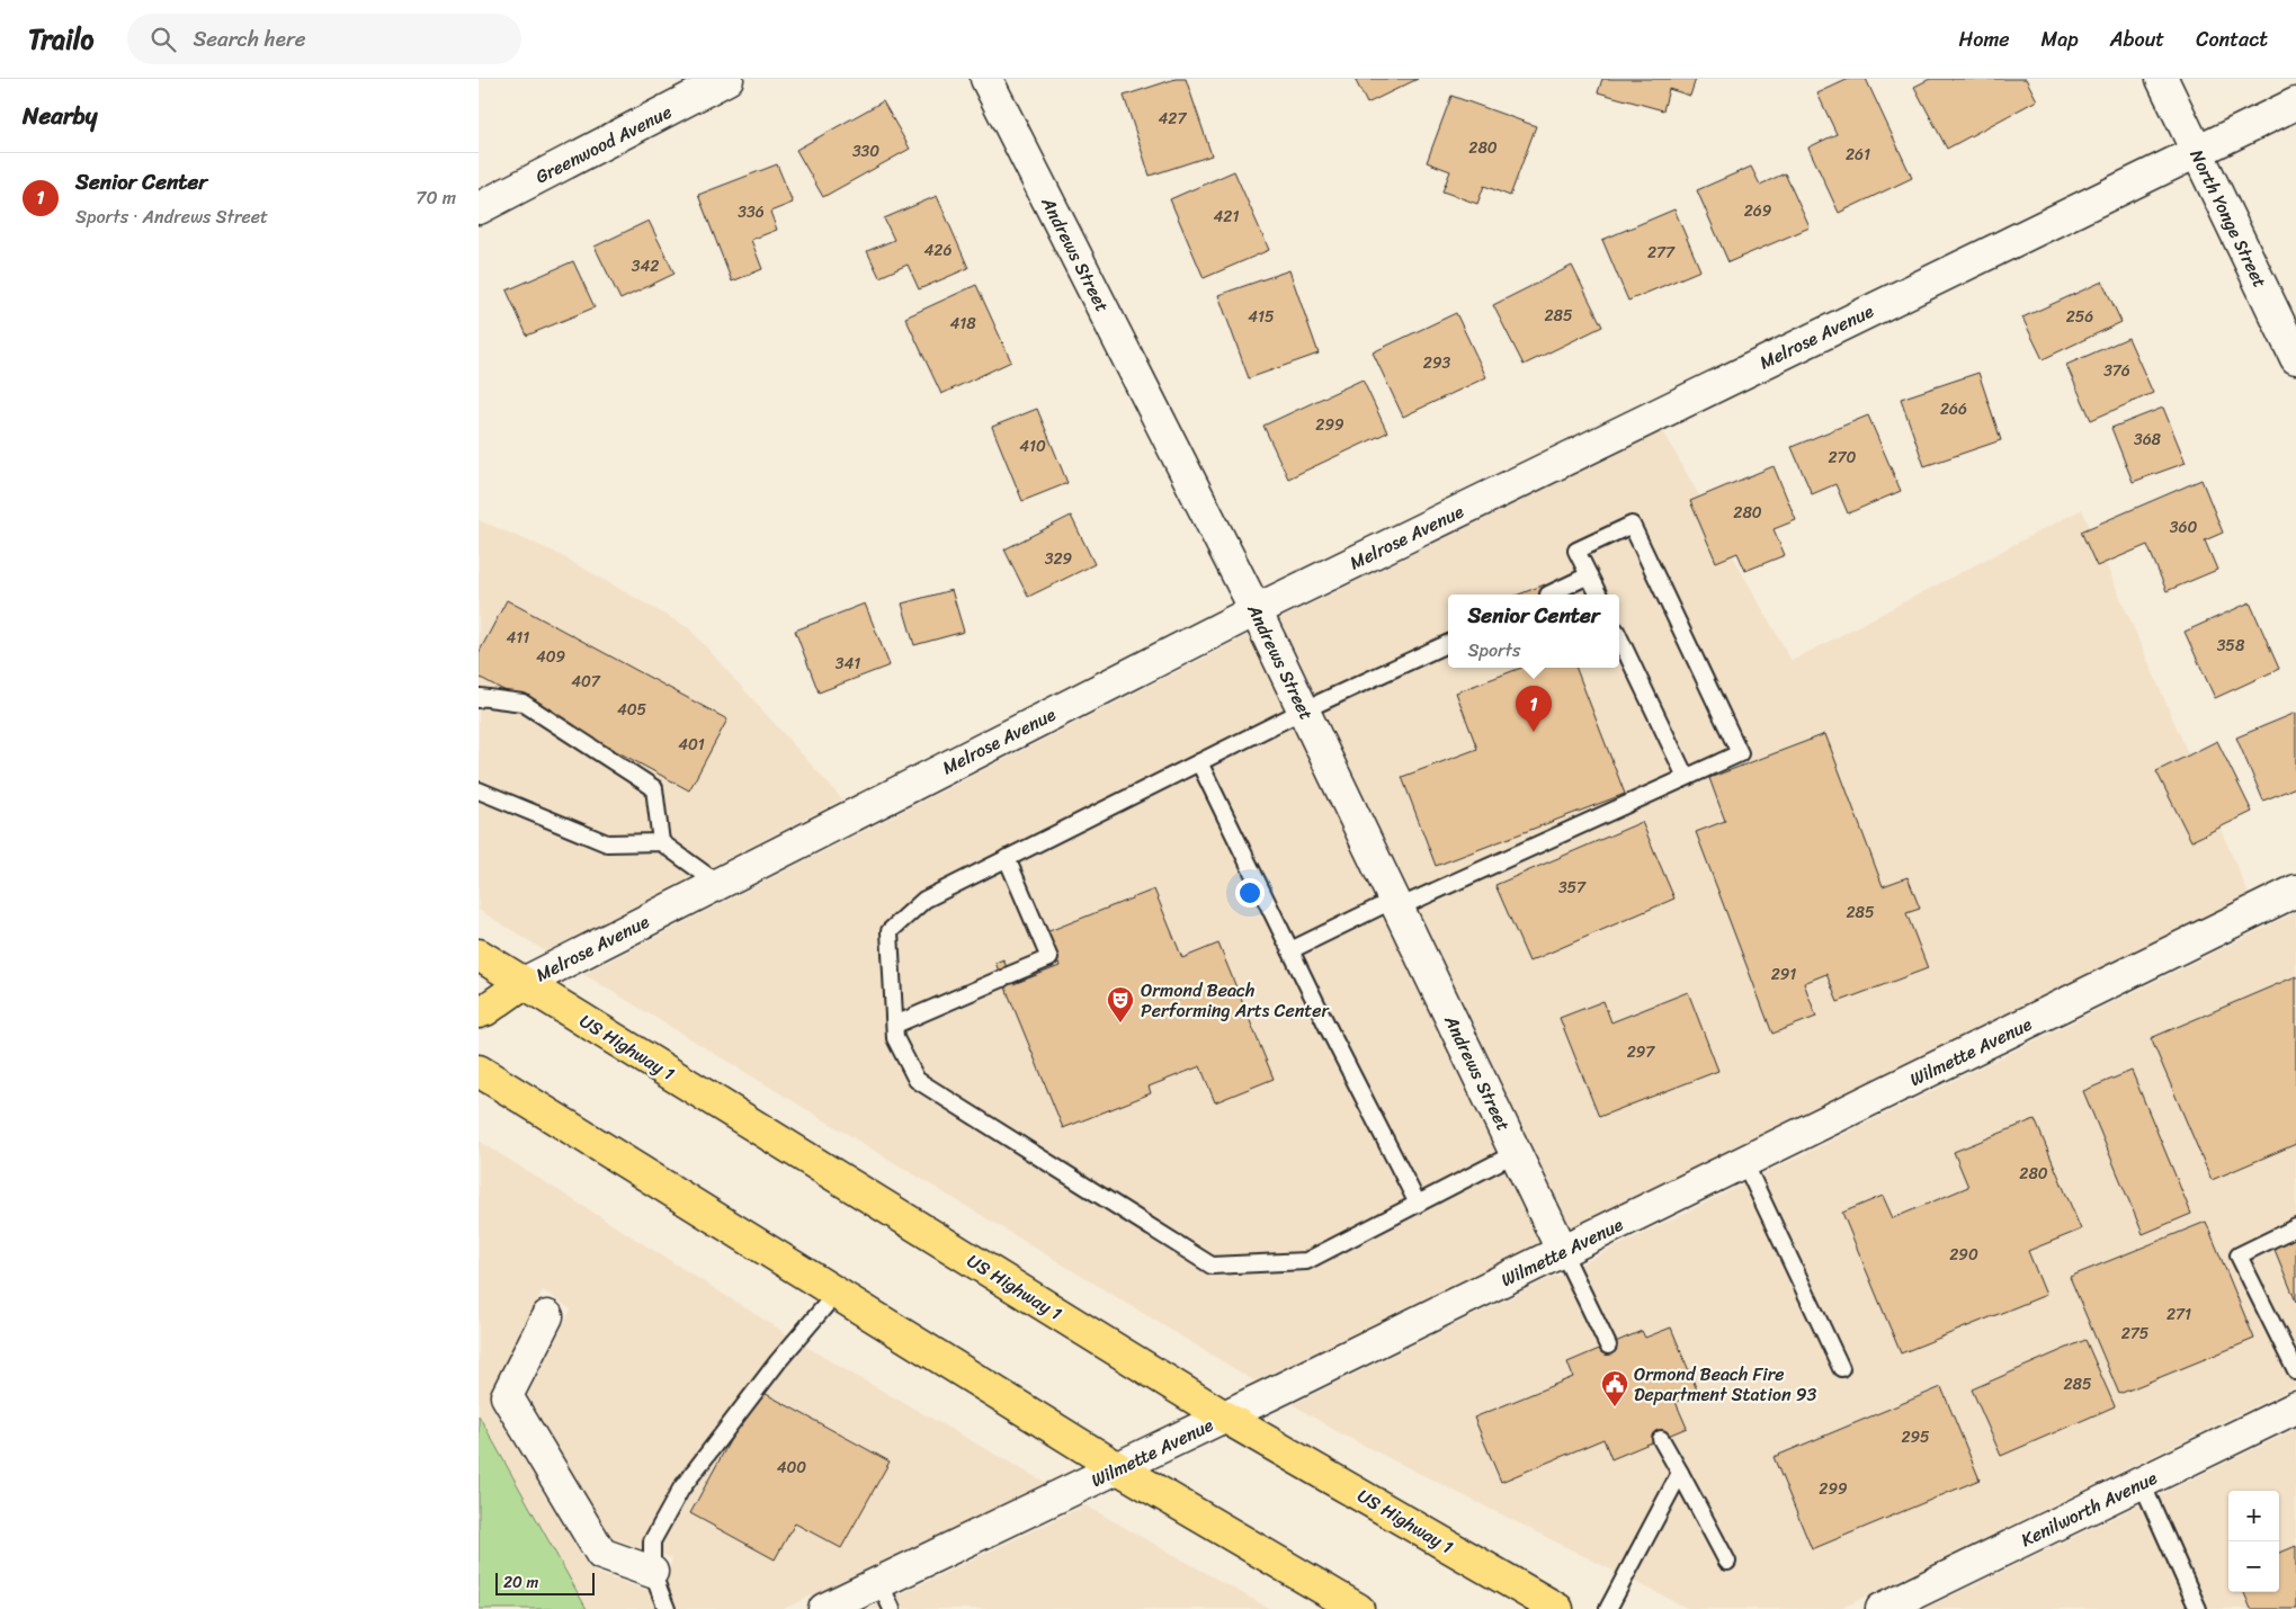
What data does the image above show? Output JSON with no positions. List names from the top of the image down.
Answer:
{
  "streets": {
    "main road": ["US Highway 1"],
    "street": [
      "Greenwood Avenue",
      "North Yonge Street",
      "Andrews Street",
      "Melrose Avenue",
      "Wilmette Avenue",
      "Kenilworth Avenue"
    ]
  },
  "crossings": [
    ["North Yonge Street", "Melrose Avenue"],
    ["Andrews Street", "Melrose Avenue"],
    ["Andrews Street", "Wilmette Avenue"],
    ["Melrose Avenue", "US Highway 1"],
    ["US Highway 1", "Wilmette Avenue"]
  ],
  "places": {
    "theatre": ["Ormond Beach Performing Arts Center"],
    "public building": ["Ormond Beach Fire Department Station 93"]
  },
  "house_numbers": [
    "427",
    "280",
    "330",
    "261",
    "269",
    "336",
    "421",
    "426",
    "277",
    "342",
    "285",
    "415",
    "256",
    "418",
    "293",
    "376",
    "266",
    "299",
    "368",
    "410",
    "270",
    "280",
    "360",
    "329",
    "411",
    "358",
    "409",
    "341",
    "407",
    "405",
    "401",
    "357",
    "285",
    "291",
    "297",
    "280",
    "290",
    "271",
    "275",
    "285",
    "295",
    "400",
    "299"
  ],
  "scale_bar": "20 m",
  "page": {
    "header": "Trailo",
    "search": "Search here",
    "nav": [
      "Home",
      "Map",
      "About",
      "Contact"
    ],
    "heading": "Nearby",
    "list": [
      {
        "mark": "1",
        "name": "Senior Center",
        "note": "Sports · Andrews Street",
        "value": "70 m"
      }
    ],
    "popup": ["Senior Center", "Sports"],
    "pins": "1",
    "map_buttons": ["+", "−"],
    "scale": "20 m"
  }
}
